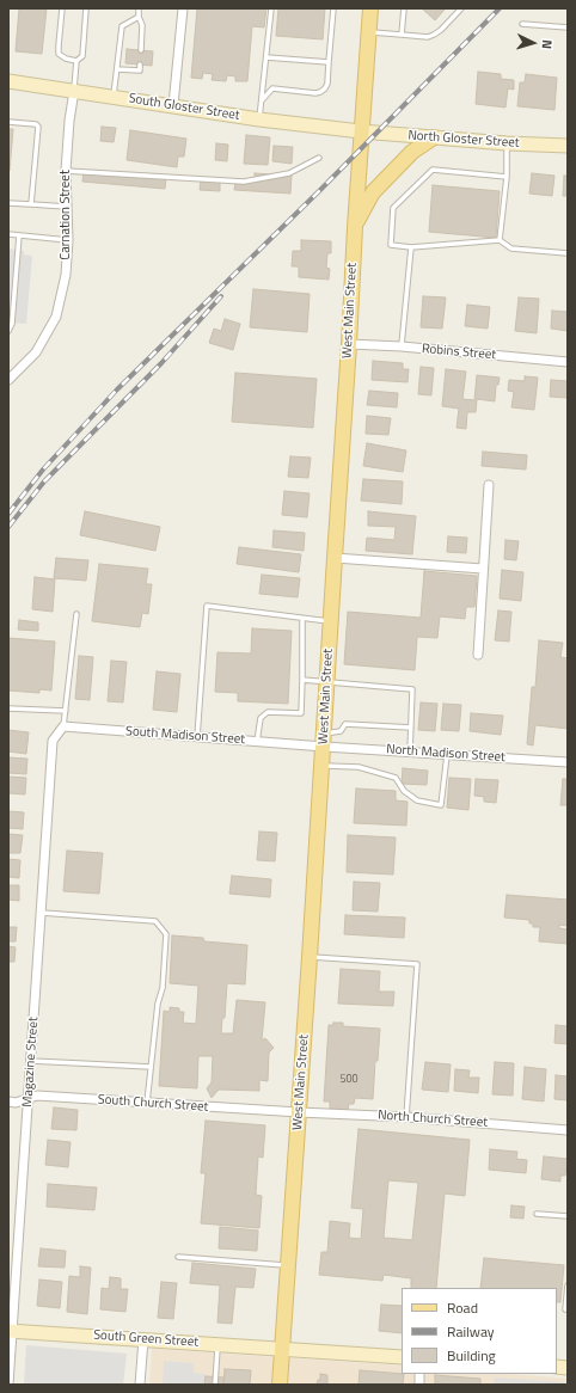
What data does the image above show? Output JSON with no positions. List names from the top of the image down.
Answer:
{
  "streets": {
    "main road": [
      "South Gloster Street",
      "North Gloster Street",
      "West Main Street",
      "South Green Street"
    ],
    "street": [
      "Carnation Street",
      "Robins Street",
      "South Madison Street",
      "North Madison Street",
      "Magazine Street",
      "South Church Street",
      "North Church Street"
    ]
  },
  "crossings": [
    ["South Gloster Street", "North Gloster Street"],
    ["South Gloster Street", "Carnation Street"],
    ["South Gloster Street", "West Main Street"],
    ["North Gloster Street", "West Main Street"],
    ["West Main Street", "Robins Street"],
    ["West Main Street", "South Madison Street"],
    ["West Main Street", "North Madison Street"],
    ["West Main Street", "South Church Street"],
    ["West Main Street", "North Church Street"],
    ["West Main Street", "South Green Street"],
    ["South Madison Street", "North Madison Street"],
    ["South Madison Street", "Magazine Street"],
    ["Magazine Street", "South Church Street"],
    ["Magazine Street", "South Green Street"],
    ["South Church Street", "North Church Street"]
  ],
  "house_numbers": ["500"],
  "legend": ["Road", "Railway", "Building"],
  "north": "right"
}
